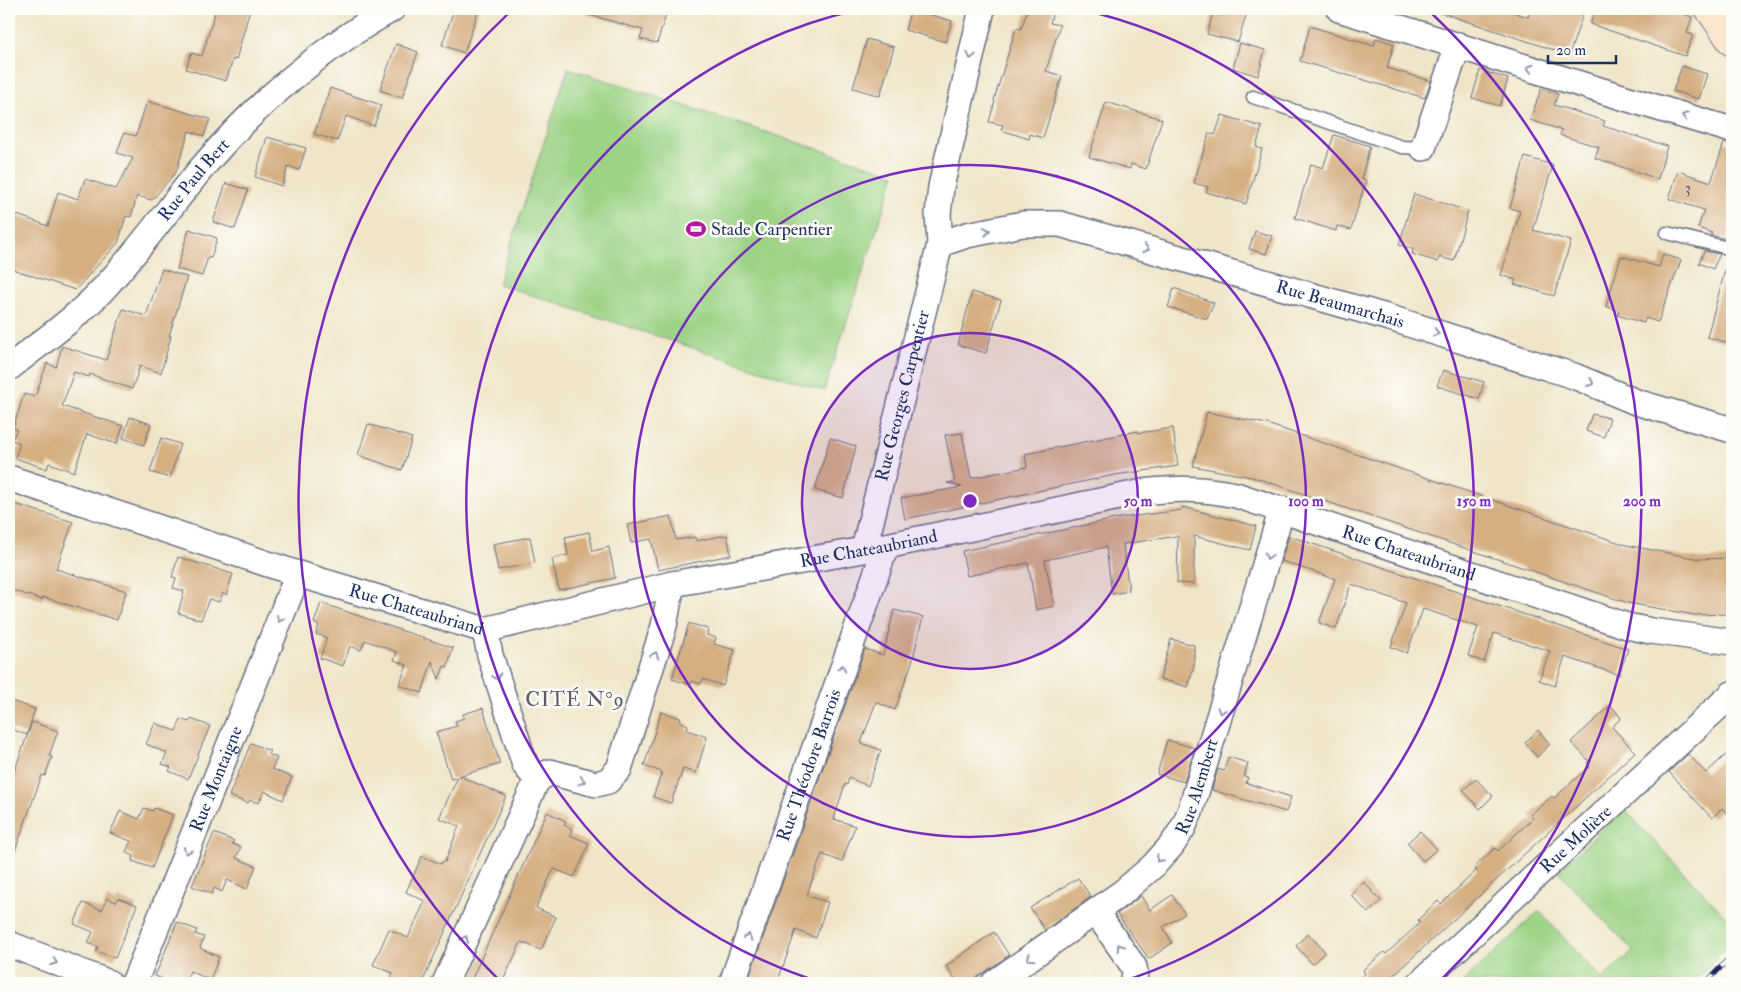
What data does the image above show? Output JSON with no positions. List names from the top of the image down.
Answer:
{
  "streets": {
    "street": [
      "Rue Paul Bert",
      "Rue Beaumarchais",
      "Rue Georges Carpentier",
      "Rue Chateaubriand",
      "Rue Théodore Barrois",
      "Rue Montaigne",
      "Rue Alembert",
      "Rue Molière"
    ]
  },
  "crossings": [
    ["Rue Beaumarchais", "Rue Georges Carpentier"],
    ["Rue Georges Carpentier", "Rue Chateaubriand"],
    ["Rue Georges Carpentier", "Rue Théodore Barrois"],
    ["Rue Chateaubriand", "Rue Théodore Barrois"],
    ["Rue Chateaubriand", "Rue Montaigne"],
    ["Rue Chateaubriand", "Rue Alembert"]
  ],
  "one_way": [
    "Rue Beaumarchais",
    "Rue Georges Carpentier",
    "Rue Théodore Barrois",
    "Rue Montaigne",
    "Rue Alembert"
  ],
  "districts": ["CITÉ N°9"],
  "places": {
    "sports": ["Stade Carpentier"]
  },
  "house_numbers": ["3"],
  "scale_bar": "20 m",
  "rings": [
    "50 m",
    "100 m",
    "150 m",
    "200 m"
  ]
}
